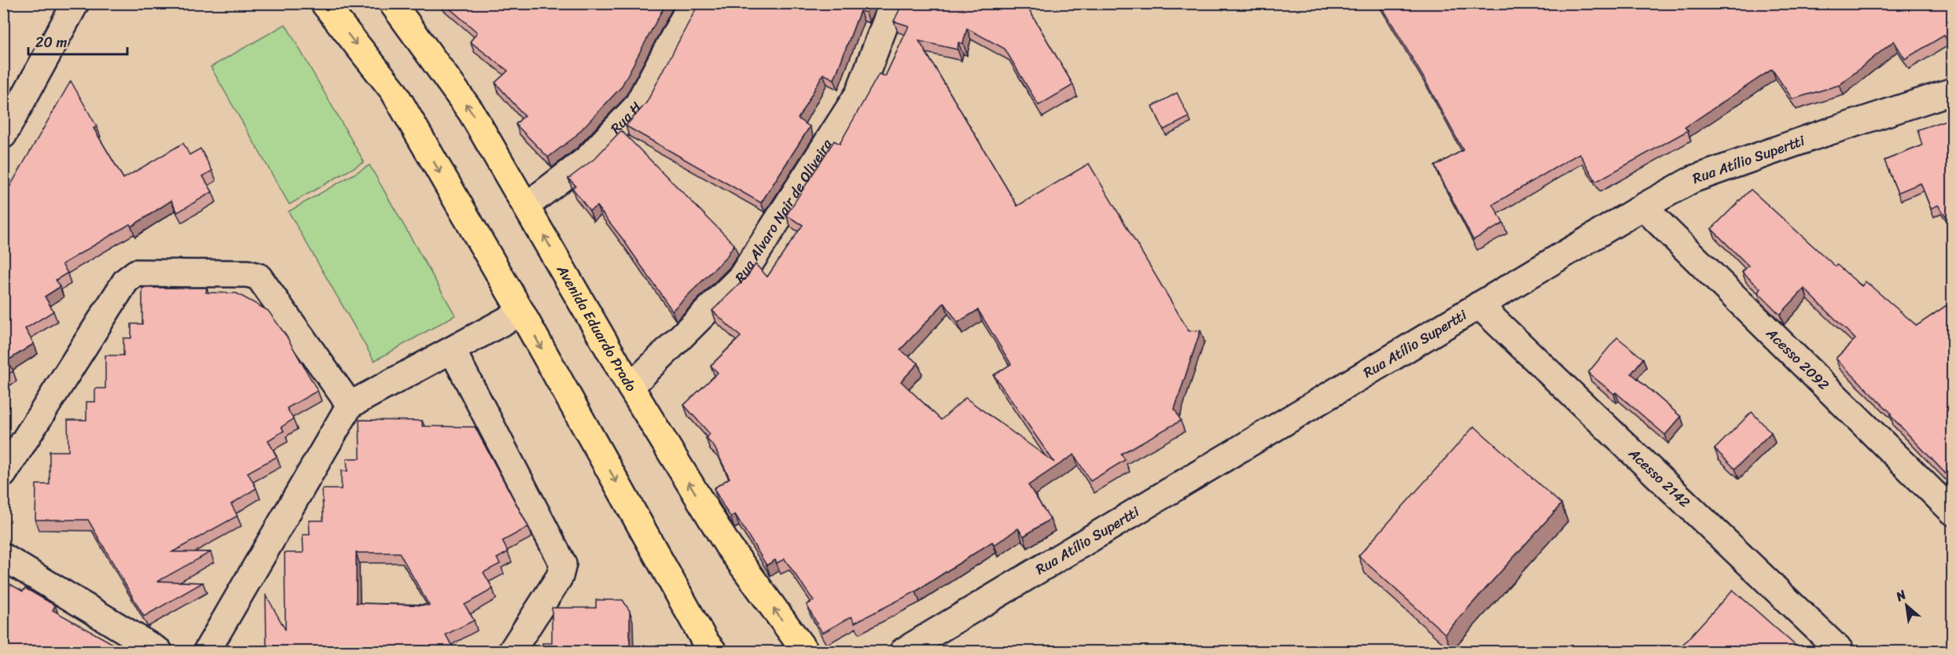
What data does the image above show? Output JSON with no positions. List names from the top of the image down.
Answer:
{
  "streets": {
    "main road": ["Avenida Eduardo Prado"],
    "street": [
      "Rua H",
      "Rua Atílio Supertti",
      "Rua Alvaro Nair de Oliveira",
      "Acesso 2092",
      "Acesso 2142"
    ]
  },
  "crossings": [
    ["Rua H", "Avenida Eduardo Prado"],
    ["Rua Atílio Supertti", "Acesso 2092"],
    ["Rua Atílio Supertti", "Acesso 2142"],
    ["Rua Alvaro Nair de Oliveira", "Avenida Eduardo Prado"]
  ],
  "scale_bar": "20 m",
  "north": "top left"
}
